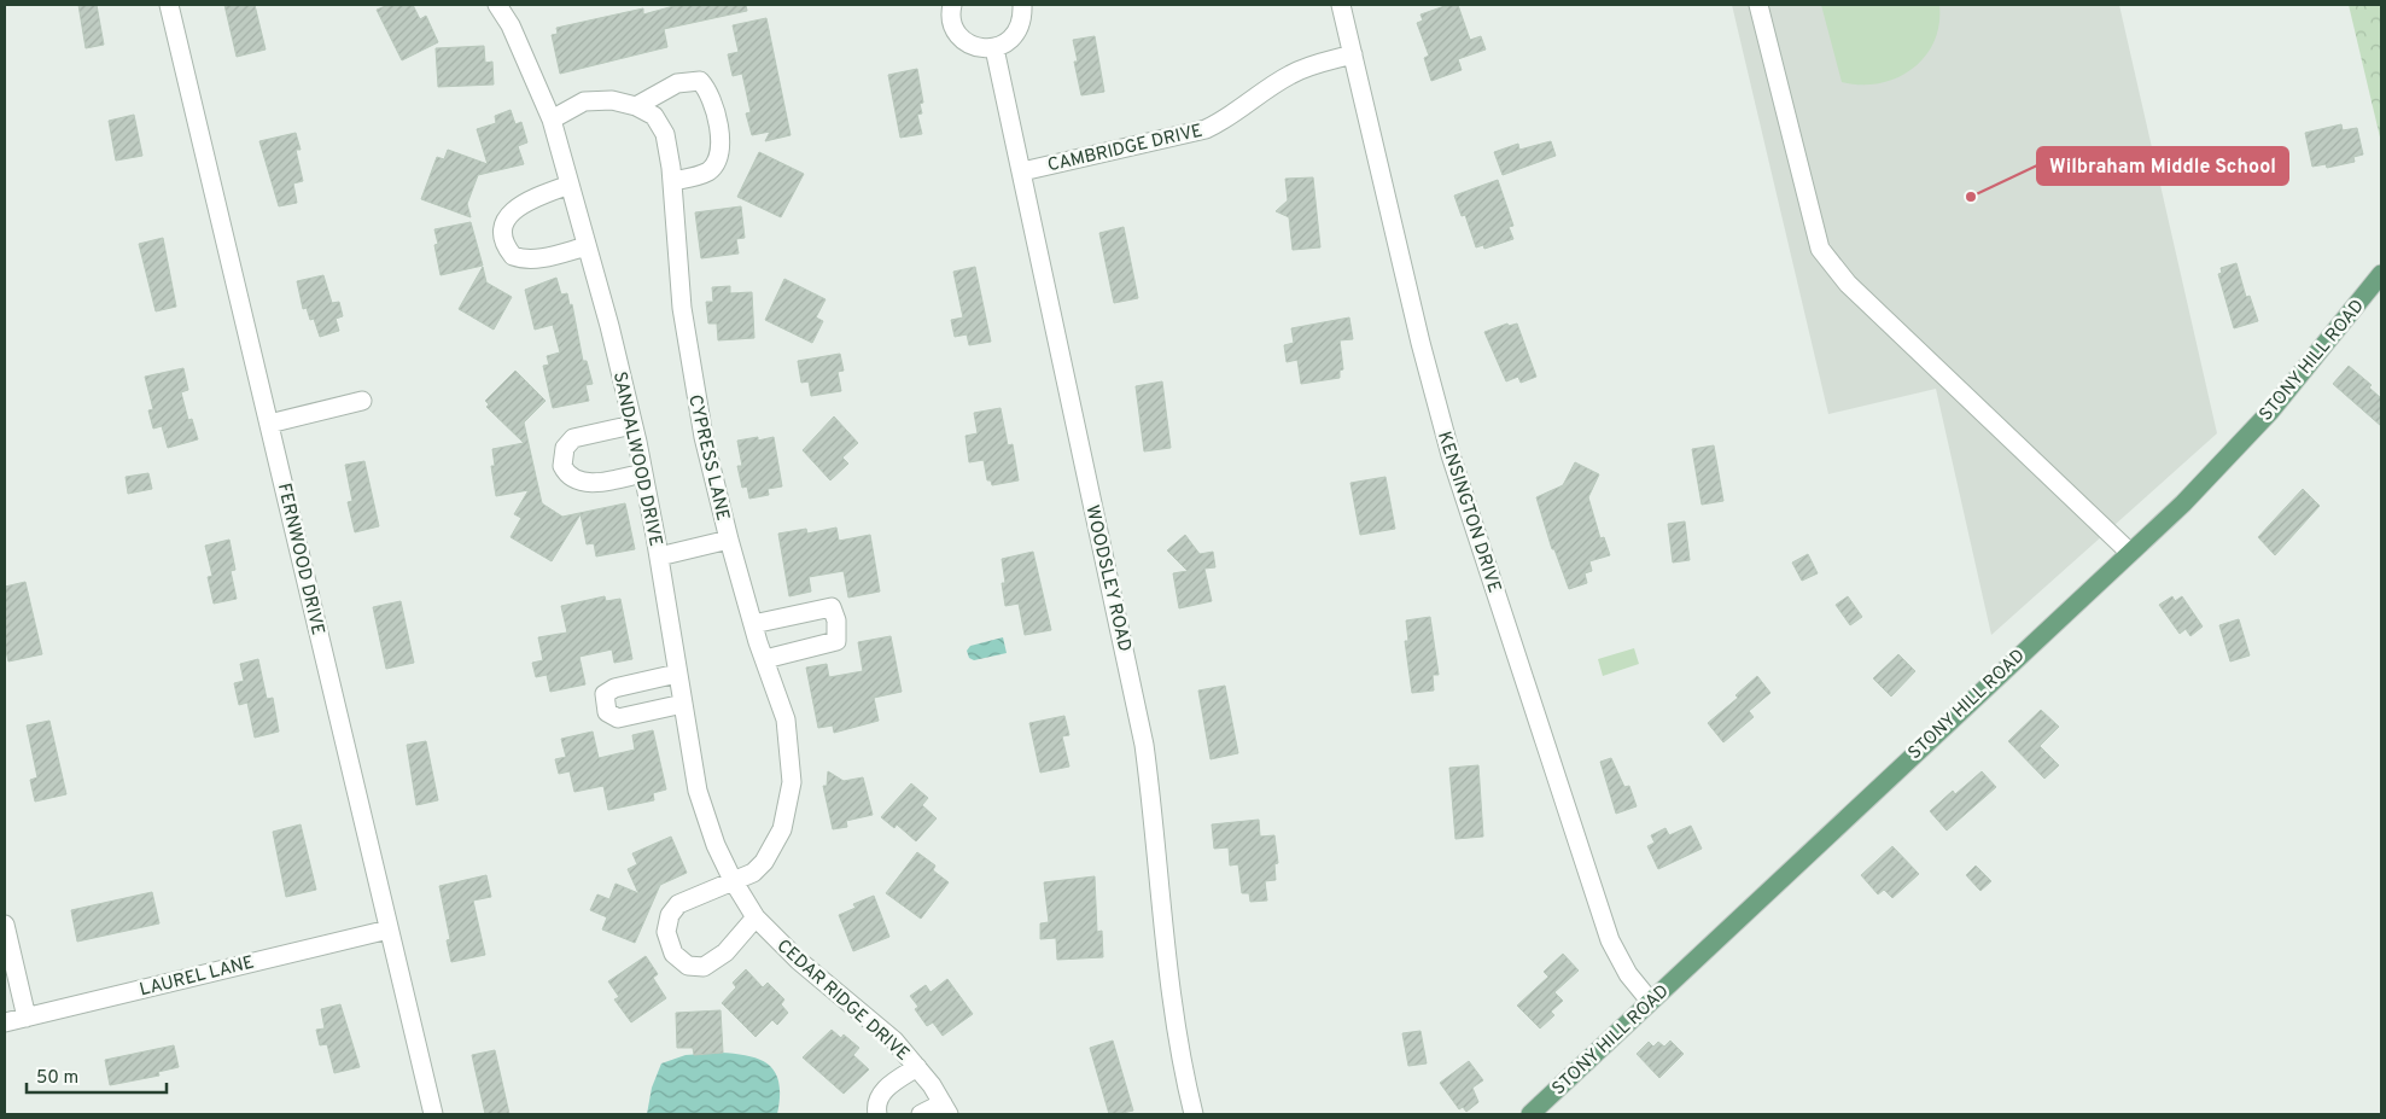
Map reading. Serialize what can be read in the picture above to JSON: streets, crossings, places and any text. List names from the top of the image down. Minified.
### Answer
{"streets":{"main road":["STONY HILL ROAD"],"street":["CAMBRIDGE DRIVE","CYPRESS LANE","SANDALWOOD DRIVE","KENSINGTON DRIVE","FERNWOOD DRIVE","WOODSLEY ROAD","LAUREL LANE","CEDAR RIDGE DRIVE"]},"crossings":[["CAMBRIDGE DRIVE","KENSINGTON DRIVE"],["CAMBRIDGE DRIVE","WOODSLEY ROAD"],["STONY HILL ROAD","KENSINGTON DRIVE"],["CYPRESS LANE","SANDALWOOD DRIVE"],["CYPRESS LANE","CEDAR RIDGE DRIVE"],["SANDALWOOD DRIVE","CEDAR RIDGE DRIVE"],["FERNWOOD DRIVE","LAUREL LANE"]],"places":["Wilbraham Middle School"],"scale_bar":"50 m"}
